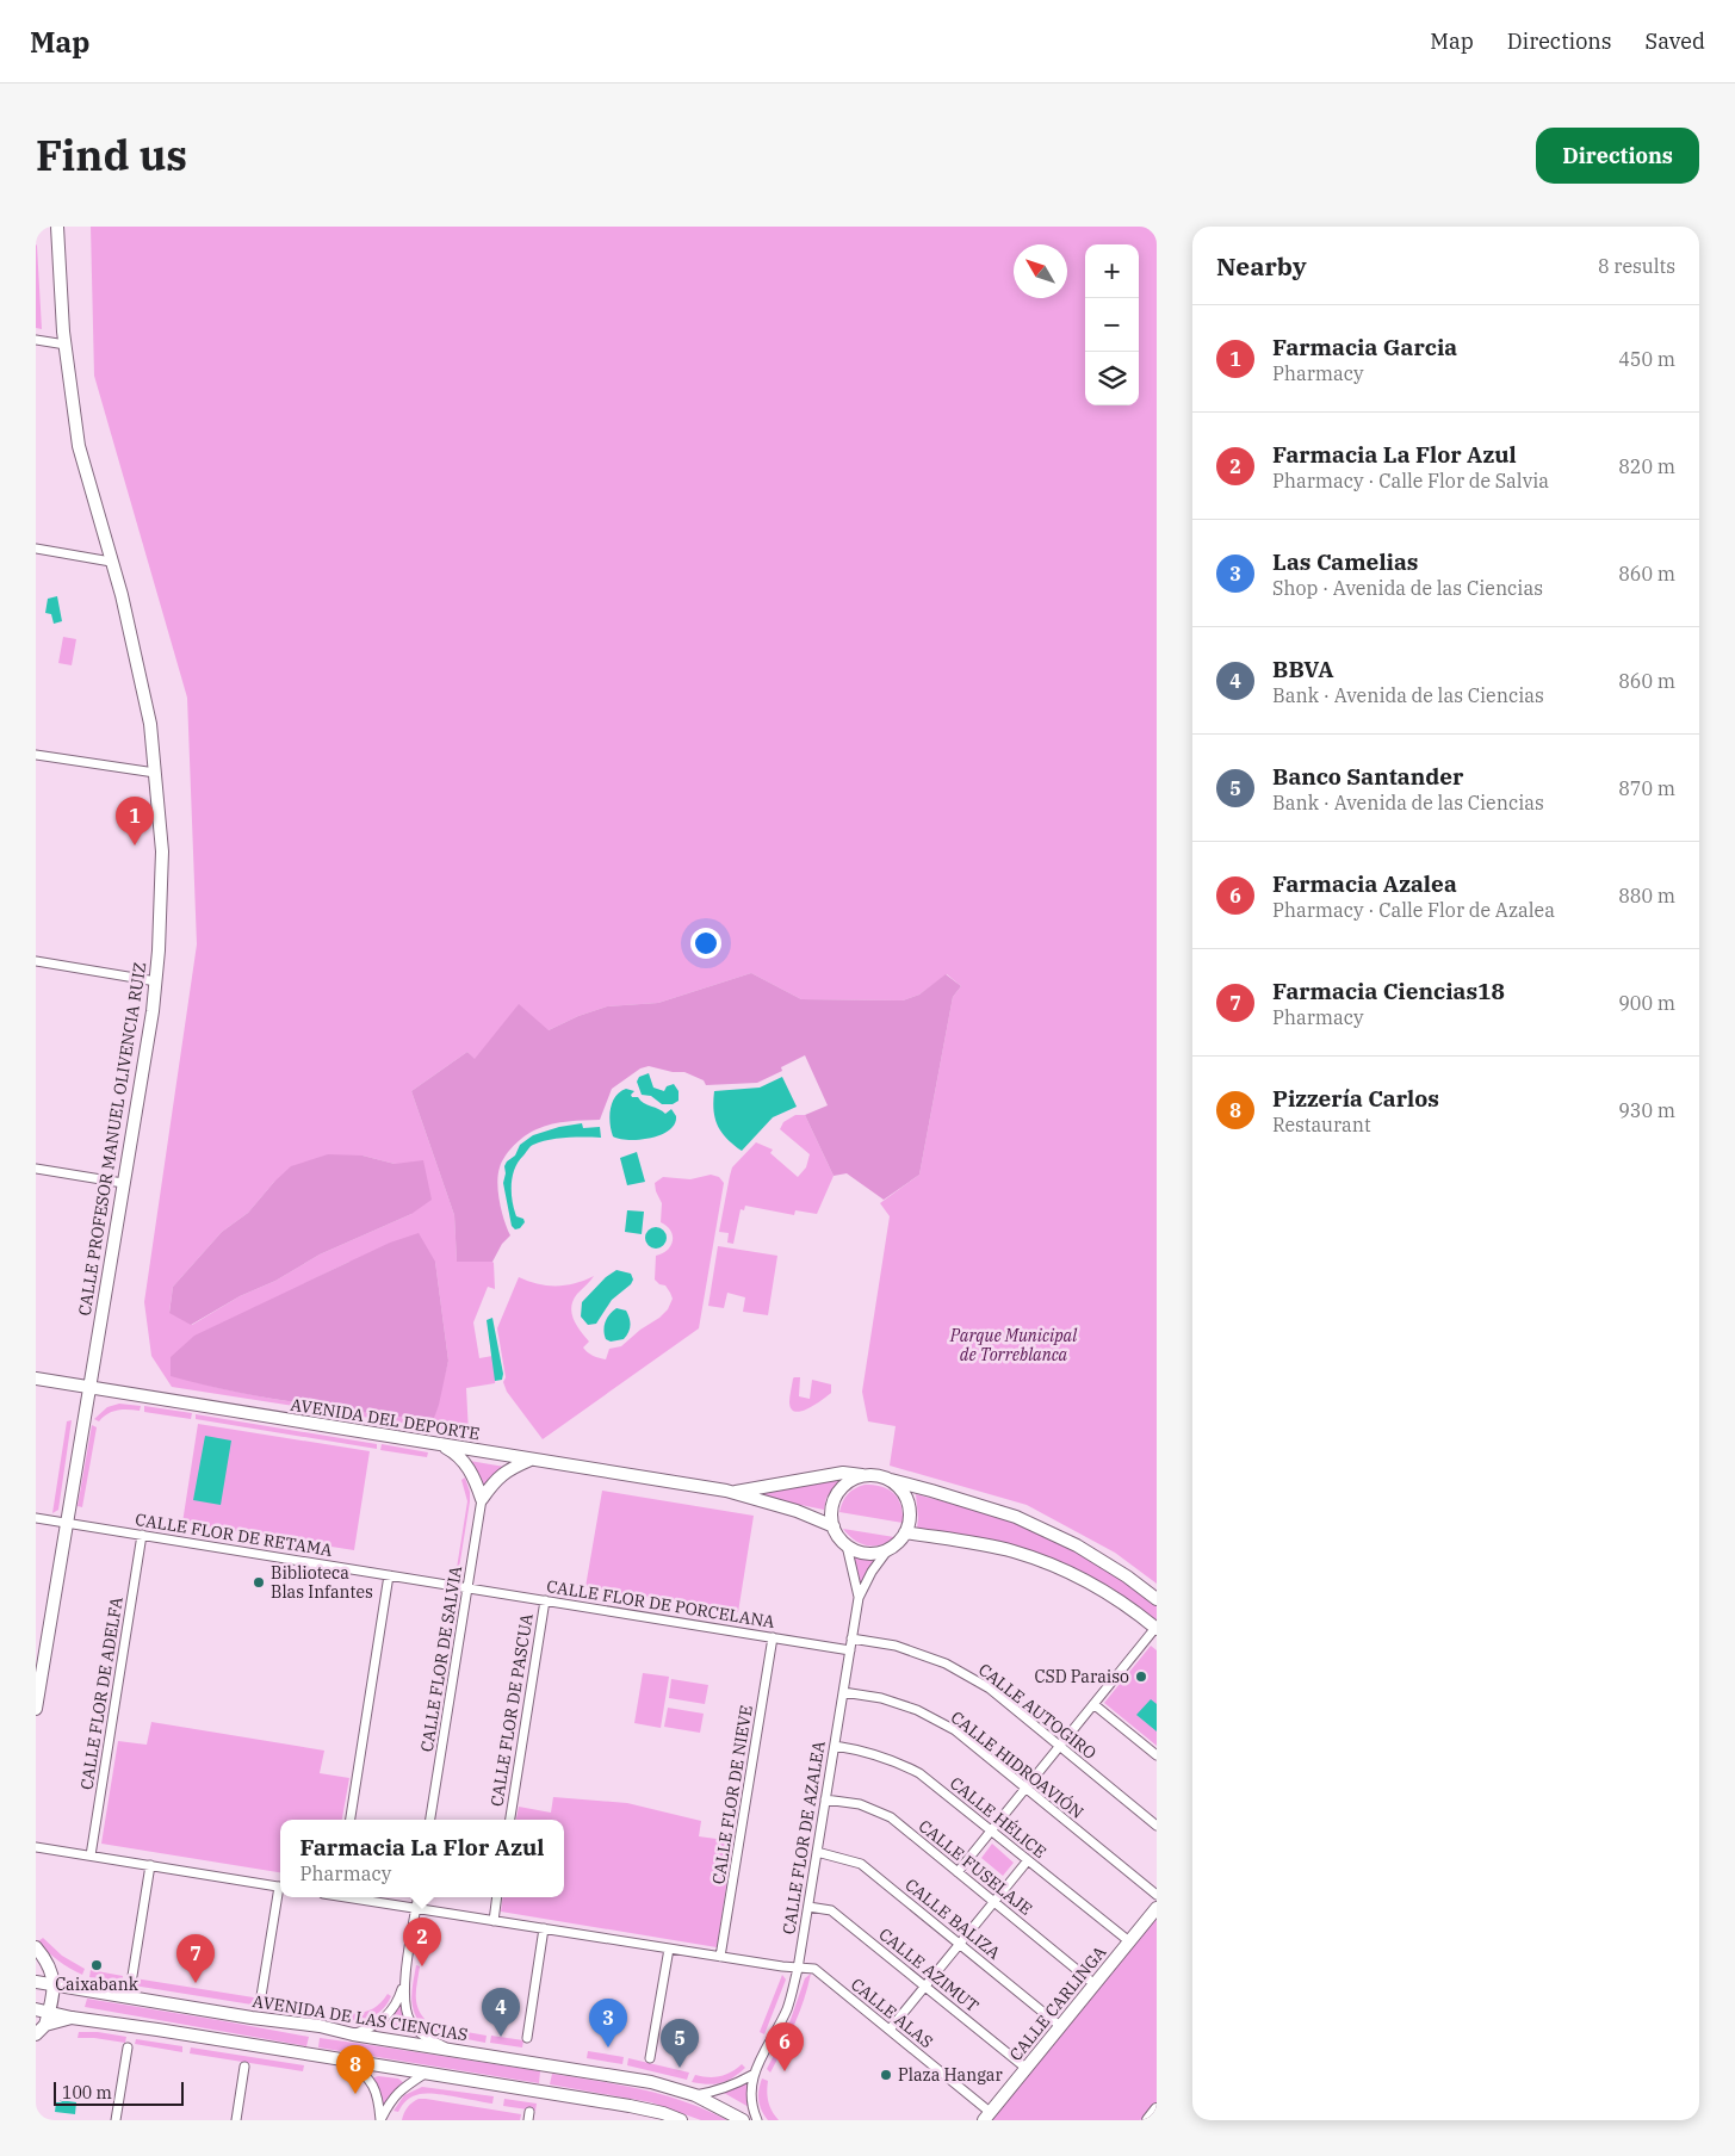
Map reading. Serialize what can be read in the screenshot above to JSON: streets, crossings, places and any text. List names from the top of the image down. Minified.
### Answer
{"streets":{"street":["CALLE PROFESOR MANUEL OLIVENCIA RUIZ","AVENIDA DEL DEPORTE","CALLE FLOR DE RETAMA","CALLE FLOR DE PORCELANA","CALLE FLOR DE SALVIA","CALLE FLOR DE ADELFA","CALLE FLOR DE PASCUA","CALLE AUTOGIRO","CALLE HIDROAVIÓN","CALLE FLOR DE NIEVE","CALLE HÉLICE","CALLE FLOR DE AZALEA","CALLE FUSELAJE","CALLE BALIZA","CALLE AZIMUT","CALLE CARLINGA","CALLE ALAS","AVENIDA DE LAS CIENCIAS"]},"crossings":[["CALLE PROFESOR MANUEL OLIVENCIA RUIZ","AVENIDA DEL DEPORTE"],["CALLE PROFESOR MANUEL OLIVENCIA RUIZ","CALLE FLOR DE RETAMA"],["CALLE FLOR DE RETAMA","CALLE FLOR DE PORCELANA"],["CALLE FLOR DE RETAMA","CALLE FLOR DE SALVIA"],["CALLE FLOR DE RETAMA","CALLE FLOR DE ADELFA"],["CALLE FLOR DE PORCELANA","CALLE FLOR DE SALVIA"],["CALLE FLOR DE PORCELANA","CALLE FLOR DE PASCUA"],["CALLE FLOR DE PORCELANA","CALLE FLOR DE NIEVE"],["CALLE FLOR DE PORCELANA","CALLE FLOR DE AZALEA"],["CALLE AUTOGIRO","CALLE FLOR DE AZALEA"],["CALLE HIDROAVIÓN","CALLE FLOR DE AZALEA"],["CALLE FLOR DE NIEVE","CALLE ALAS"],["CALLE HÉLICE","CALLE FLOR DE AZALEA"],["CALLE HÉLICE","CALLE CARLINGA"],["CALLE FLOR DE AZALEA","CALLE FUSELAJE"],["CALLE FLOR DE AZALEA","CALLE BALIZA"],["CALLE FLOR DE AZALEA","CALLE AZIMUT"],["CALLE FLOR DE AZALEA","CALLE ALAS"],["CALLE FUSELAJE","CALLE CARLINGA"],["CALLE BALIZA","CALLE CARLINGA"],["CALLE AZIMUT","CALLE CARLINGA"],["CALLE CARLINGA","CALLE ALAS"]],"parks":["Parque Municipal de Torreblanca"],"places":["Biblioteca Blas Infantes","CSD Paraiso","Caixabank","Plaza Hangar"],"scale_bar":"100 m","north":"top left","page":{"header":"Map","nav":["Map","Directions","Saved"],"title":"Find us","buttons":"Directions","heading":["Nearby","8 results"],"map_buttons":["+","−"],"list":[{"mark":"1","name":"Farmacia Garcia","note":"Pharmacy","value":"450 m"},{"mark":"2","name":"Farmacia La Flor Azul","note":"Pharmacy · Calle Flor de Salvia","value":"820 m"},{"mark":"3","name":"Las Camelias","note":"Shop · Avenida de las Ciencias","value":"860 m"},{"mark":"4","name":"BBVA","note":"Bank · Avenida de las Ciencias","value":"860 m"},{"mark":"5","name":"Banco Santander","note":"Bank · Avenida de las Ciencias","value":"870 m"},{"mark":"6","name":"Farmacia Azalea","note":"Pharmacy · Calle Flor de Azalea","value":"880 m"},{"mark":"7","name":"Farmacia Ciencias18","note":"Pharmacy","value":"900 m"},{"mark":"8","name":"Pizzería Carlos","note":"Restaurant","value":"930 m"}],"pins":["1","2","7","4","3","5","6","8"],"popup":["Farmacia La Flor Azul","Pharmacy"],"scale":"100 m"}}
